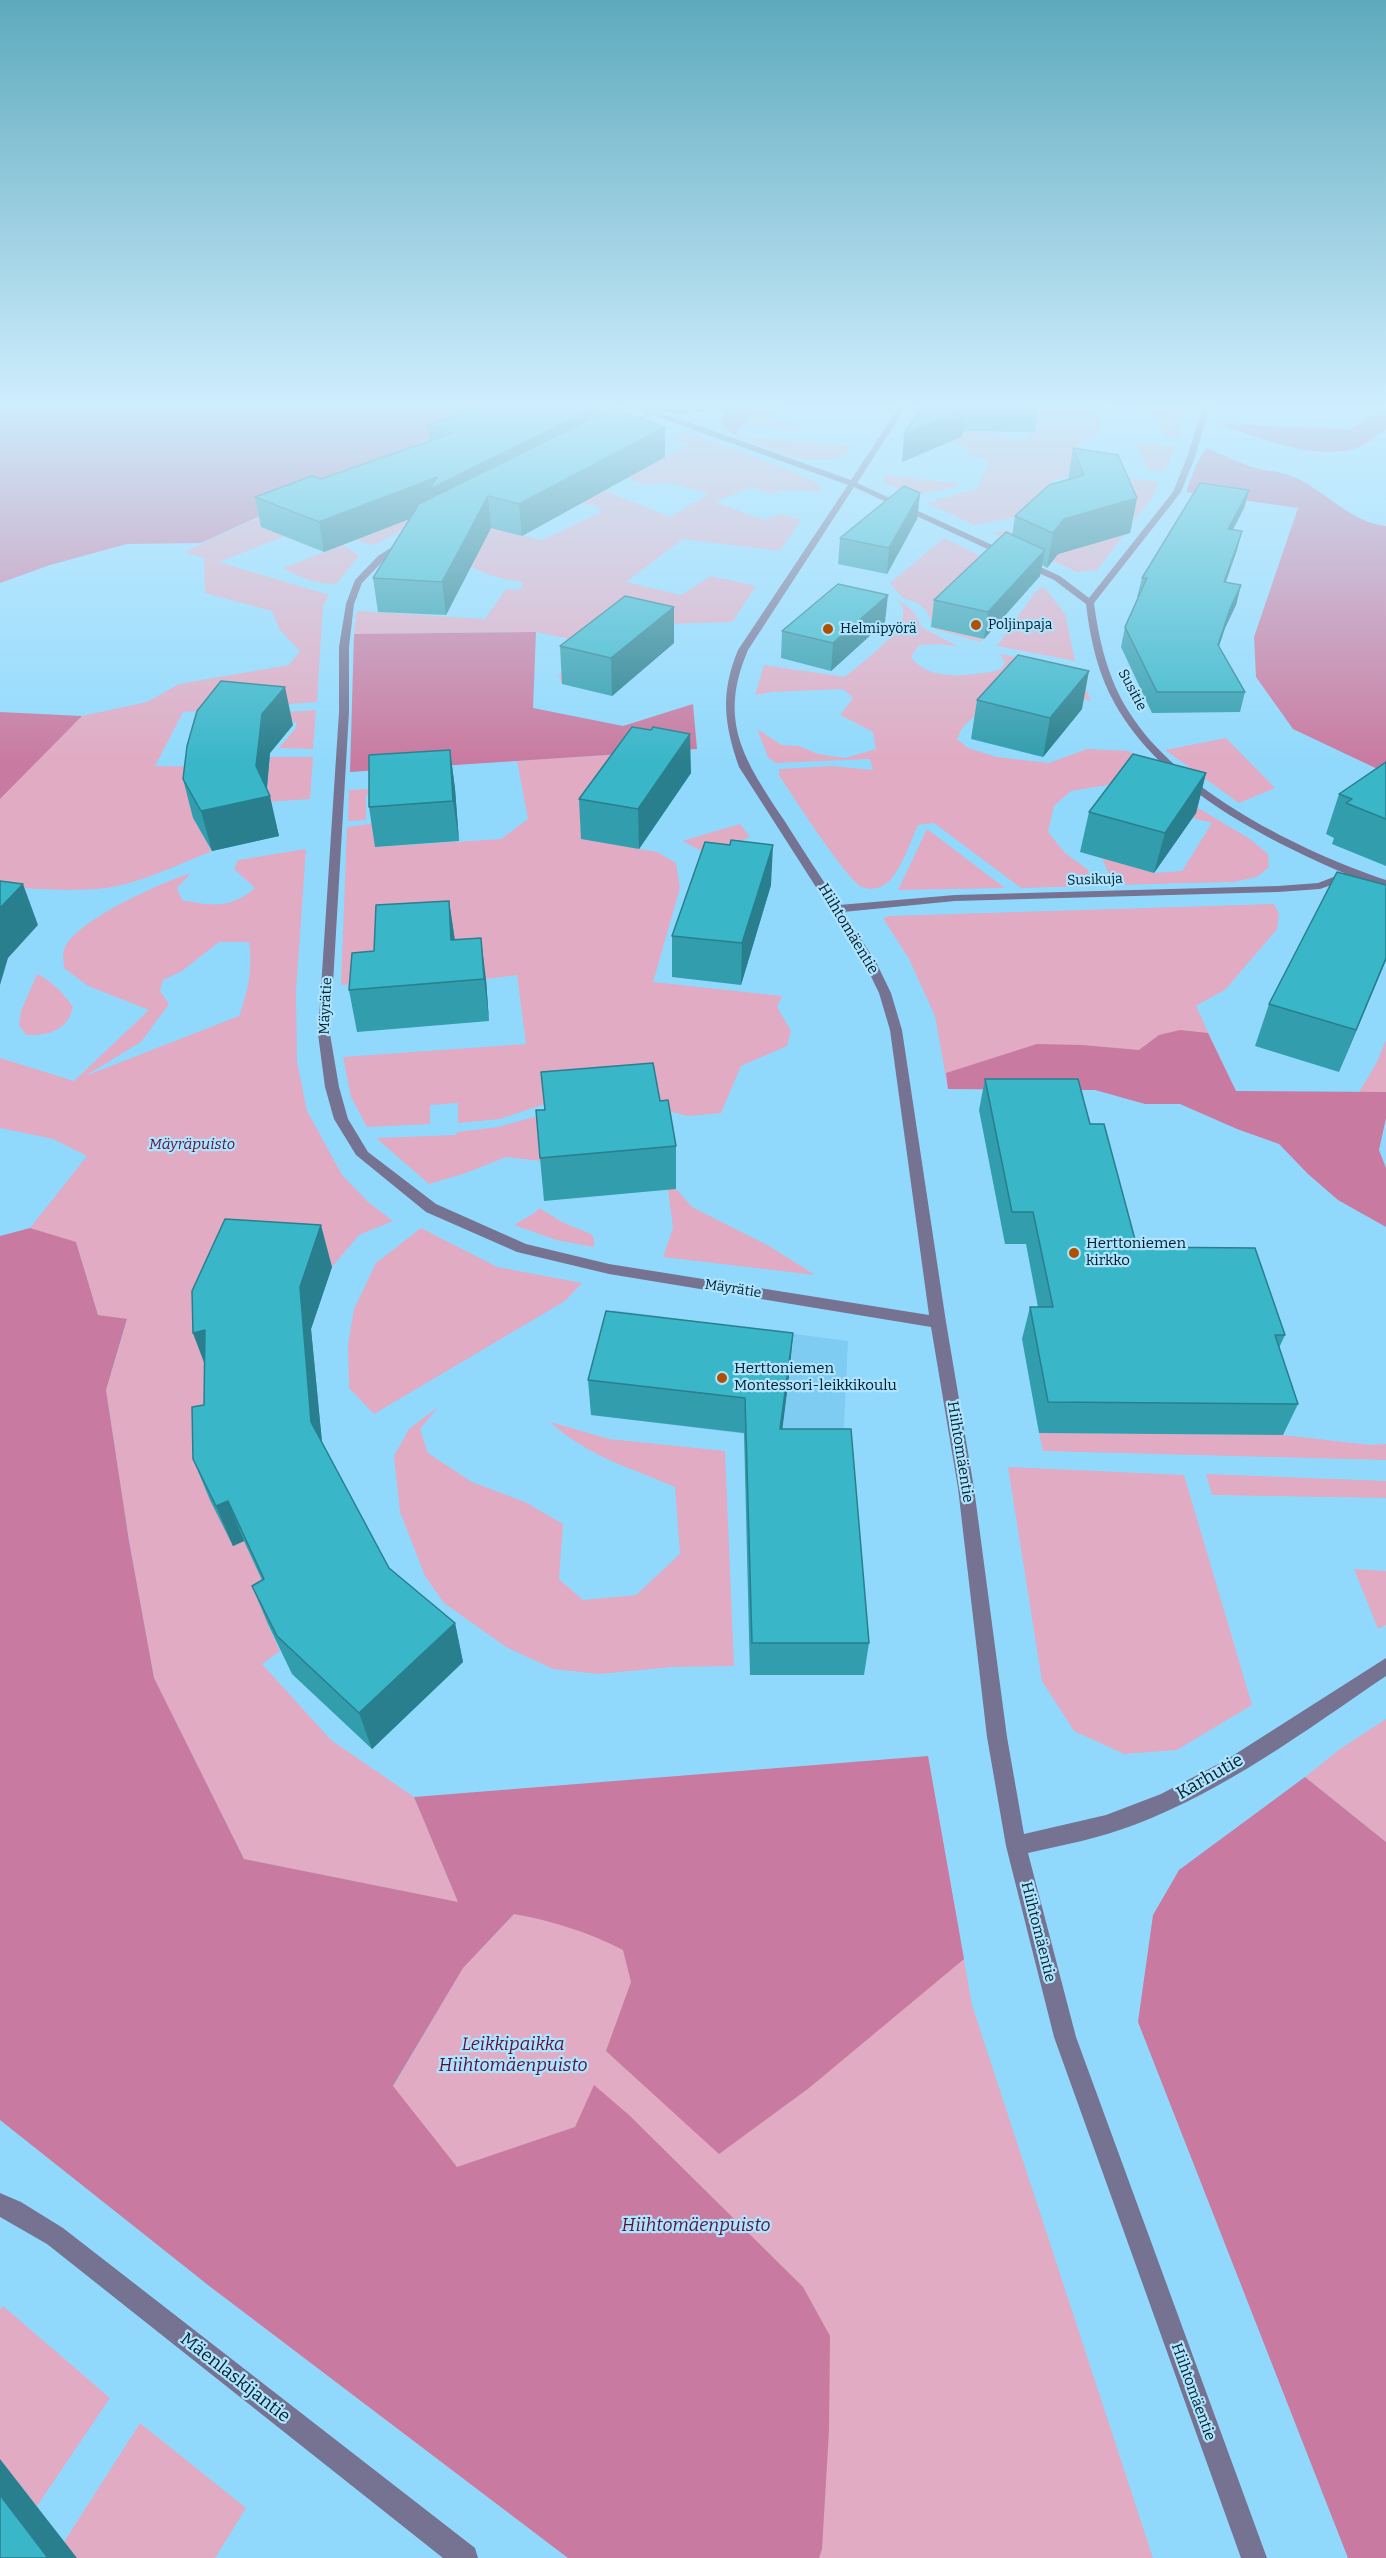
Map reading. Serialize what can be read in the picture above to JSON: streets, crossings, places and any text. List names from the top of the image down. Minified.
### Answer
{"streets":{"street":["Susitie","Susikuja","Hiihtomäentie","Mäyrätie","Karhutie","Mäenlaskijantie"]},"crossings":[["Susitie","Susikuja"],["Susikuja","Hiihtomäentie"],["Hiihtomäentie","Mäyrätie"],["Hiihtomäentie","Karhutie"]],"parks":["Mäyräpuisto","Leikkipaikka Hiihtomäenpuisto","Hiihtomäenpuisto"],"places":["Poljinpaja","Helmipyörä","Herttoniemen kirkko","Herttoniemen Montessori-leikkikoulu"]}
